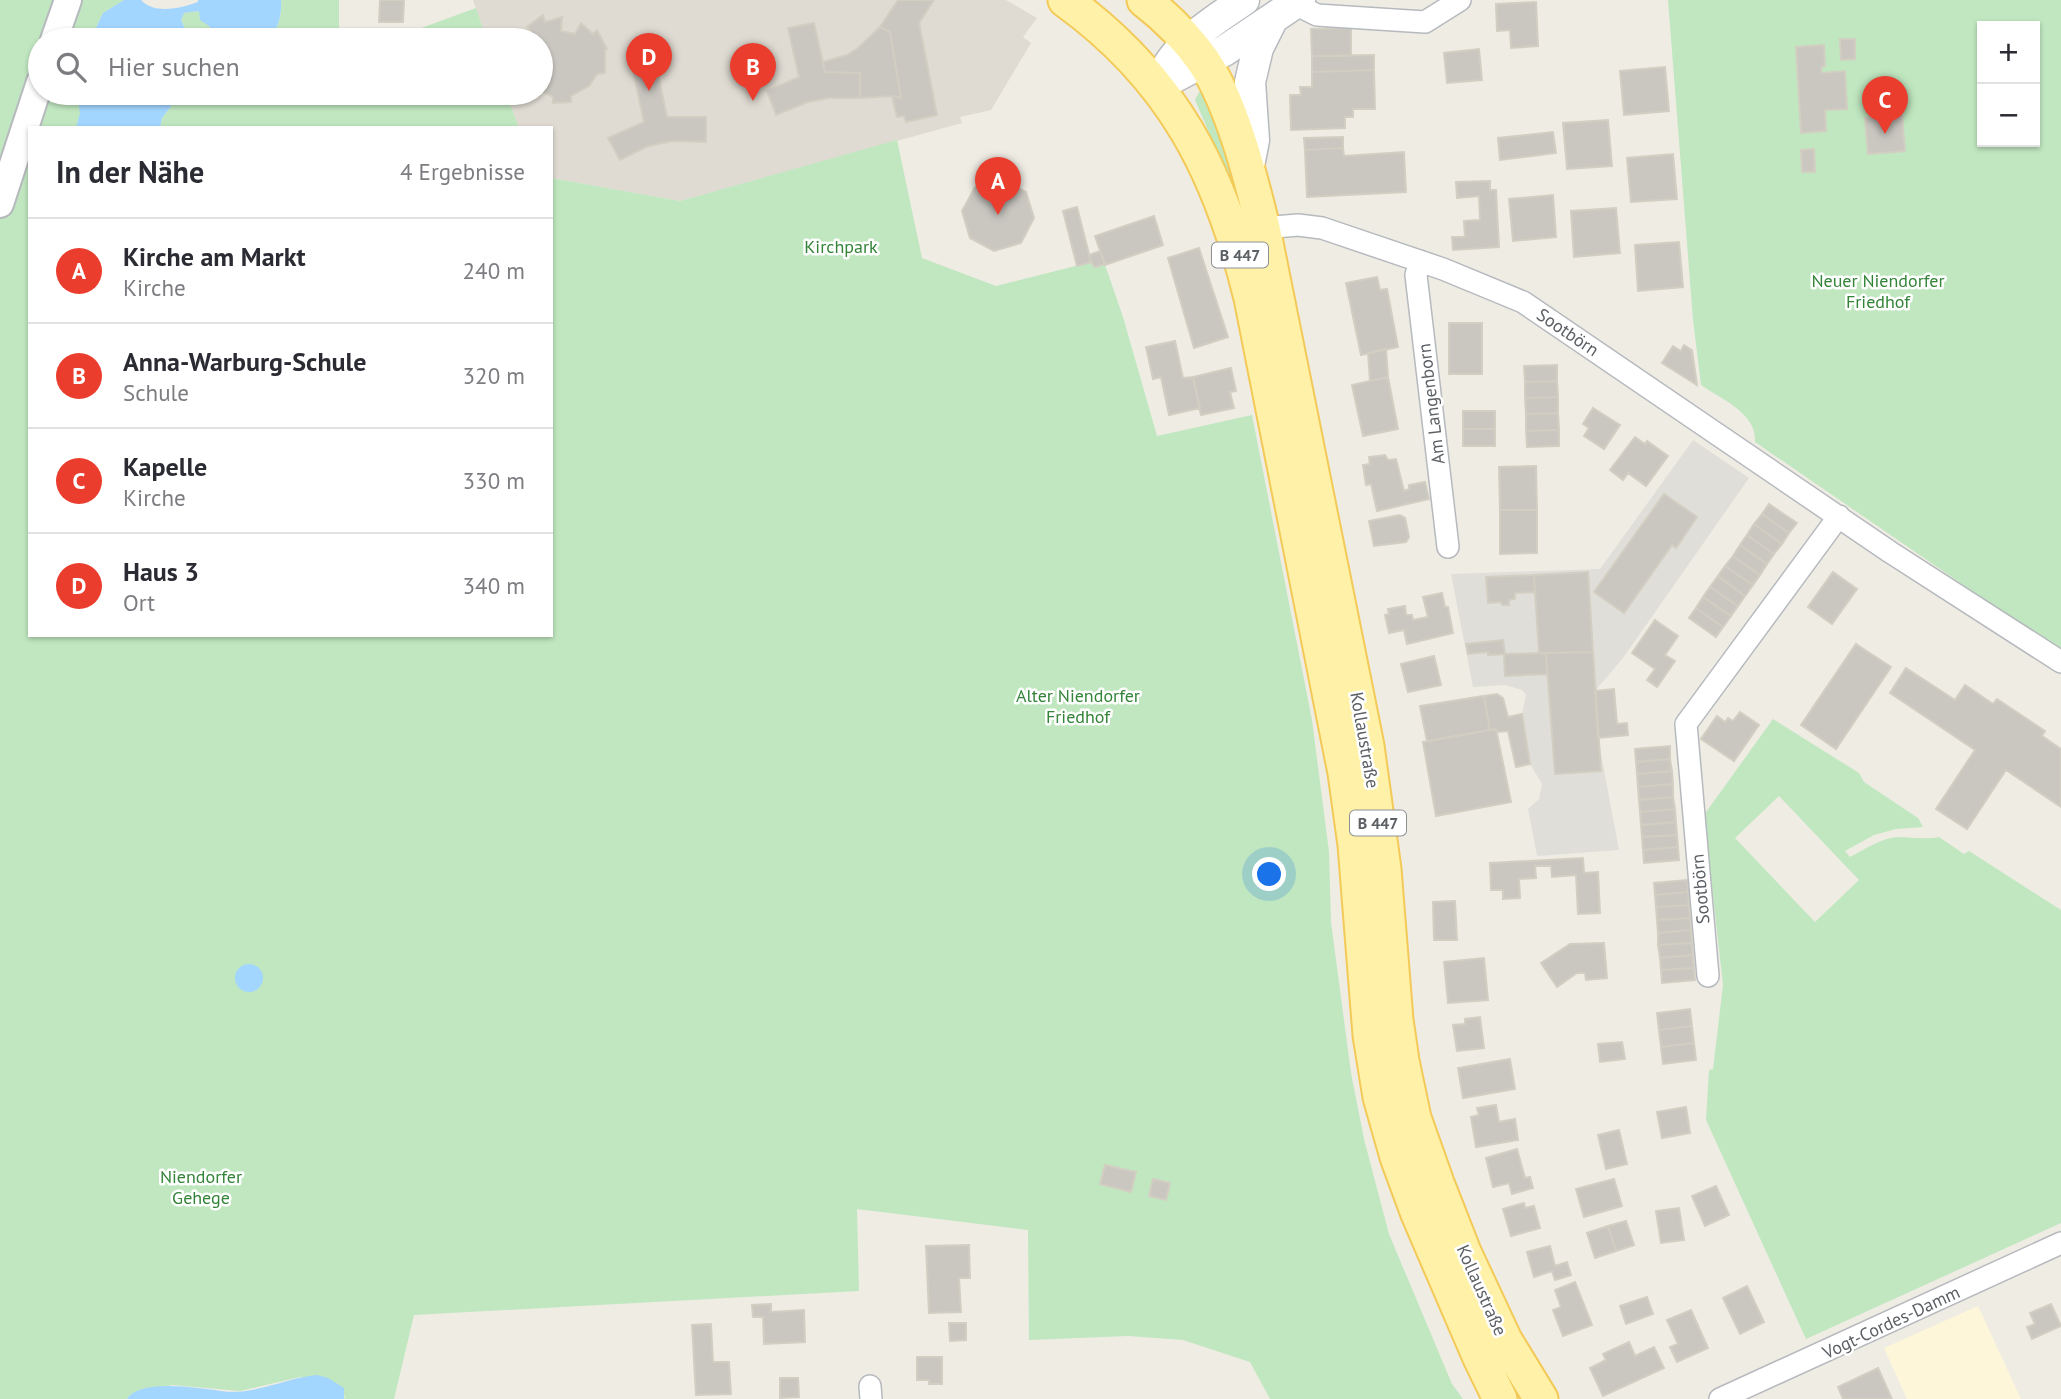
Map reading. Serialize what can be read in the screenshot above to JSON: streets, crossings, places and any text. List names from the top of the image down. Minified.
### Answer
{"streets":{"main road":["B 447","Kollaustraße"],"street":["Sootbörn","Am Langenborn","Vogt-Cordes-Damm"]},"crossings":[["B 447","Sootbörn"],["B 447","Kollaustraße"],["Sootbörn","Am Langenborn"],["Sootbörn","Kollaustraße"]],"parks":["Kirchpark","Neuer Niendorfer Friedhof","Alter Niendorfer Friedhof","Niendorfer Gehege"],"page":{"map_buttons":["+","−"],"search":"Hier suchen","pins":["D","B","C","A"],"heading":["In der Nähe","4 Ergebnisse"],"list":[{"mark":"A","name":"Kirche am Markt","note":"Kirche","value":"240 m"},{"mark":"B","name":"Anna-Warburg-Schule","note":"Schule","value":"320 m"},{"mark":"C","name":"Kapelle","note":"Kirche","value":"330 m"},{"mark":"D","name":"Haus 3","note":"Ort","value":"340 m"}]}}
